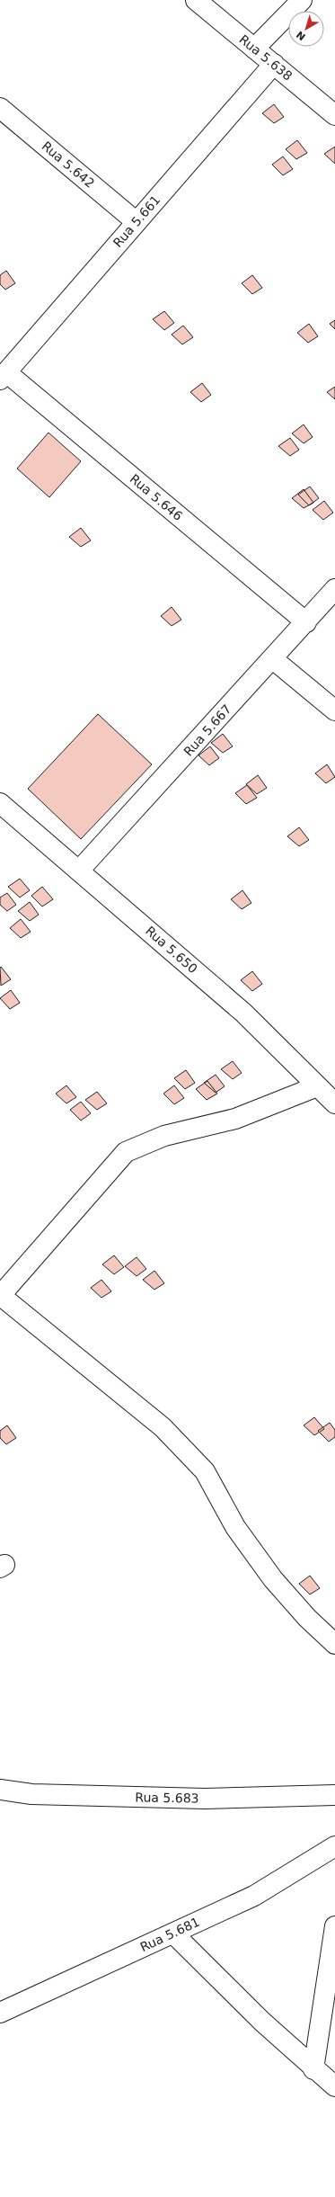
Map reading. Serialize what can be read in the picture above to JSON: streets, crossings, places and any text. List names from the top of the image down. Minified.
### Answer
{"streets":{"street":["Rua 5.638","Rua 5.642","Rua 5.661","Rua 5.646","Rua 5.667","Rua 5.650","Rua 5.683","Rua 5.681"]},"crossings":[["Rua 5.638","Rua 5.661"],["Rua 5.642","Rua 5.661"],["Rua 5.661","Rua 5.646"],["Rua 5.646","Rua 5.667"],["Rua 5.667","Rua 5.650"]],"north":"bottom left"}
